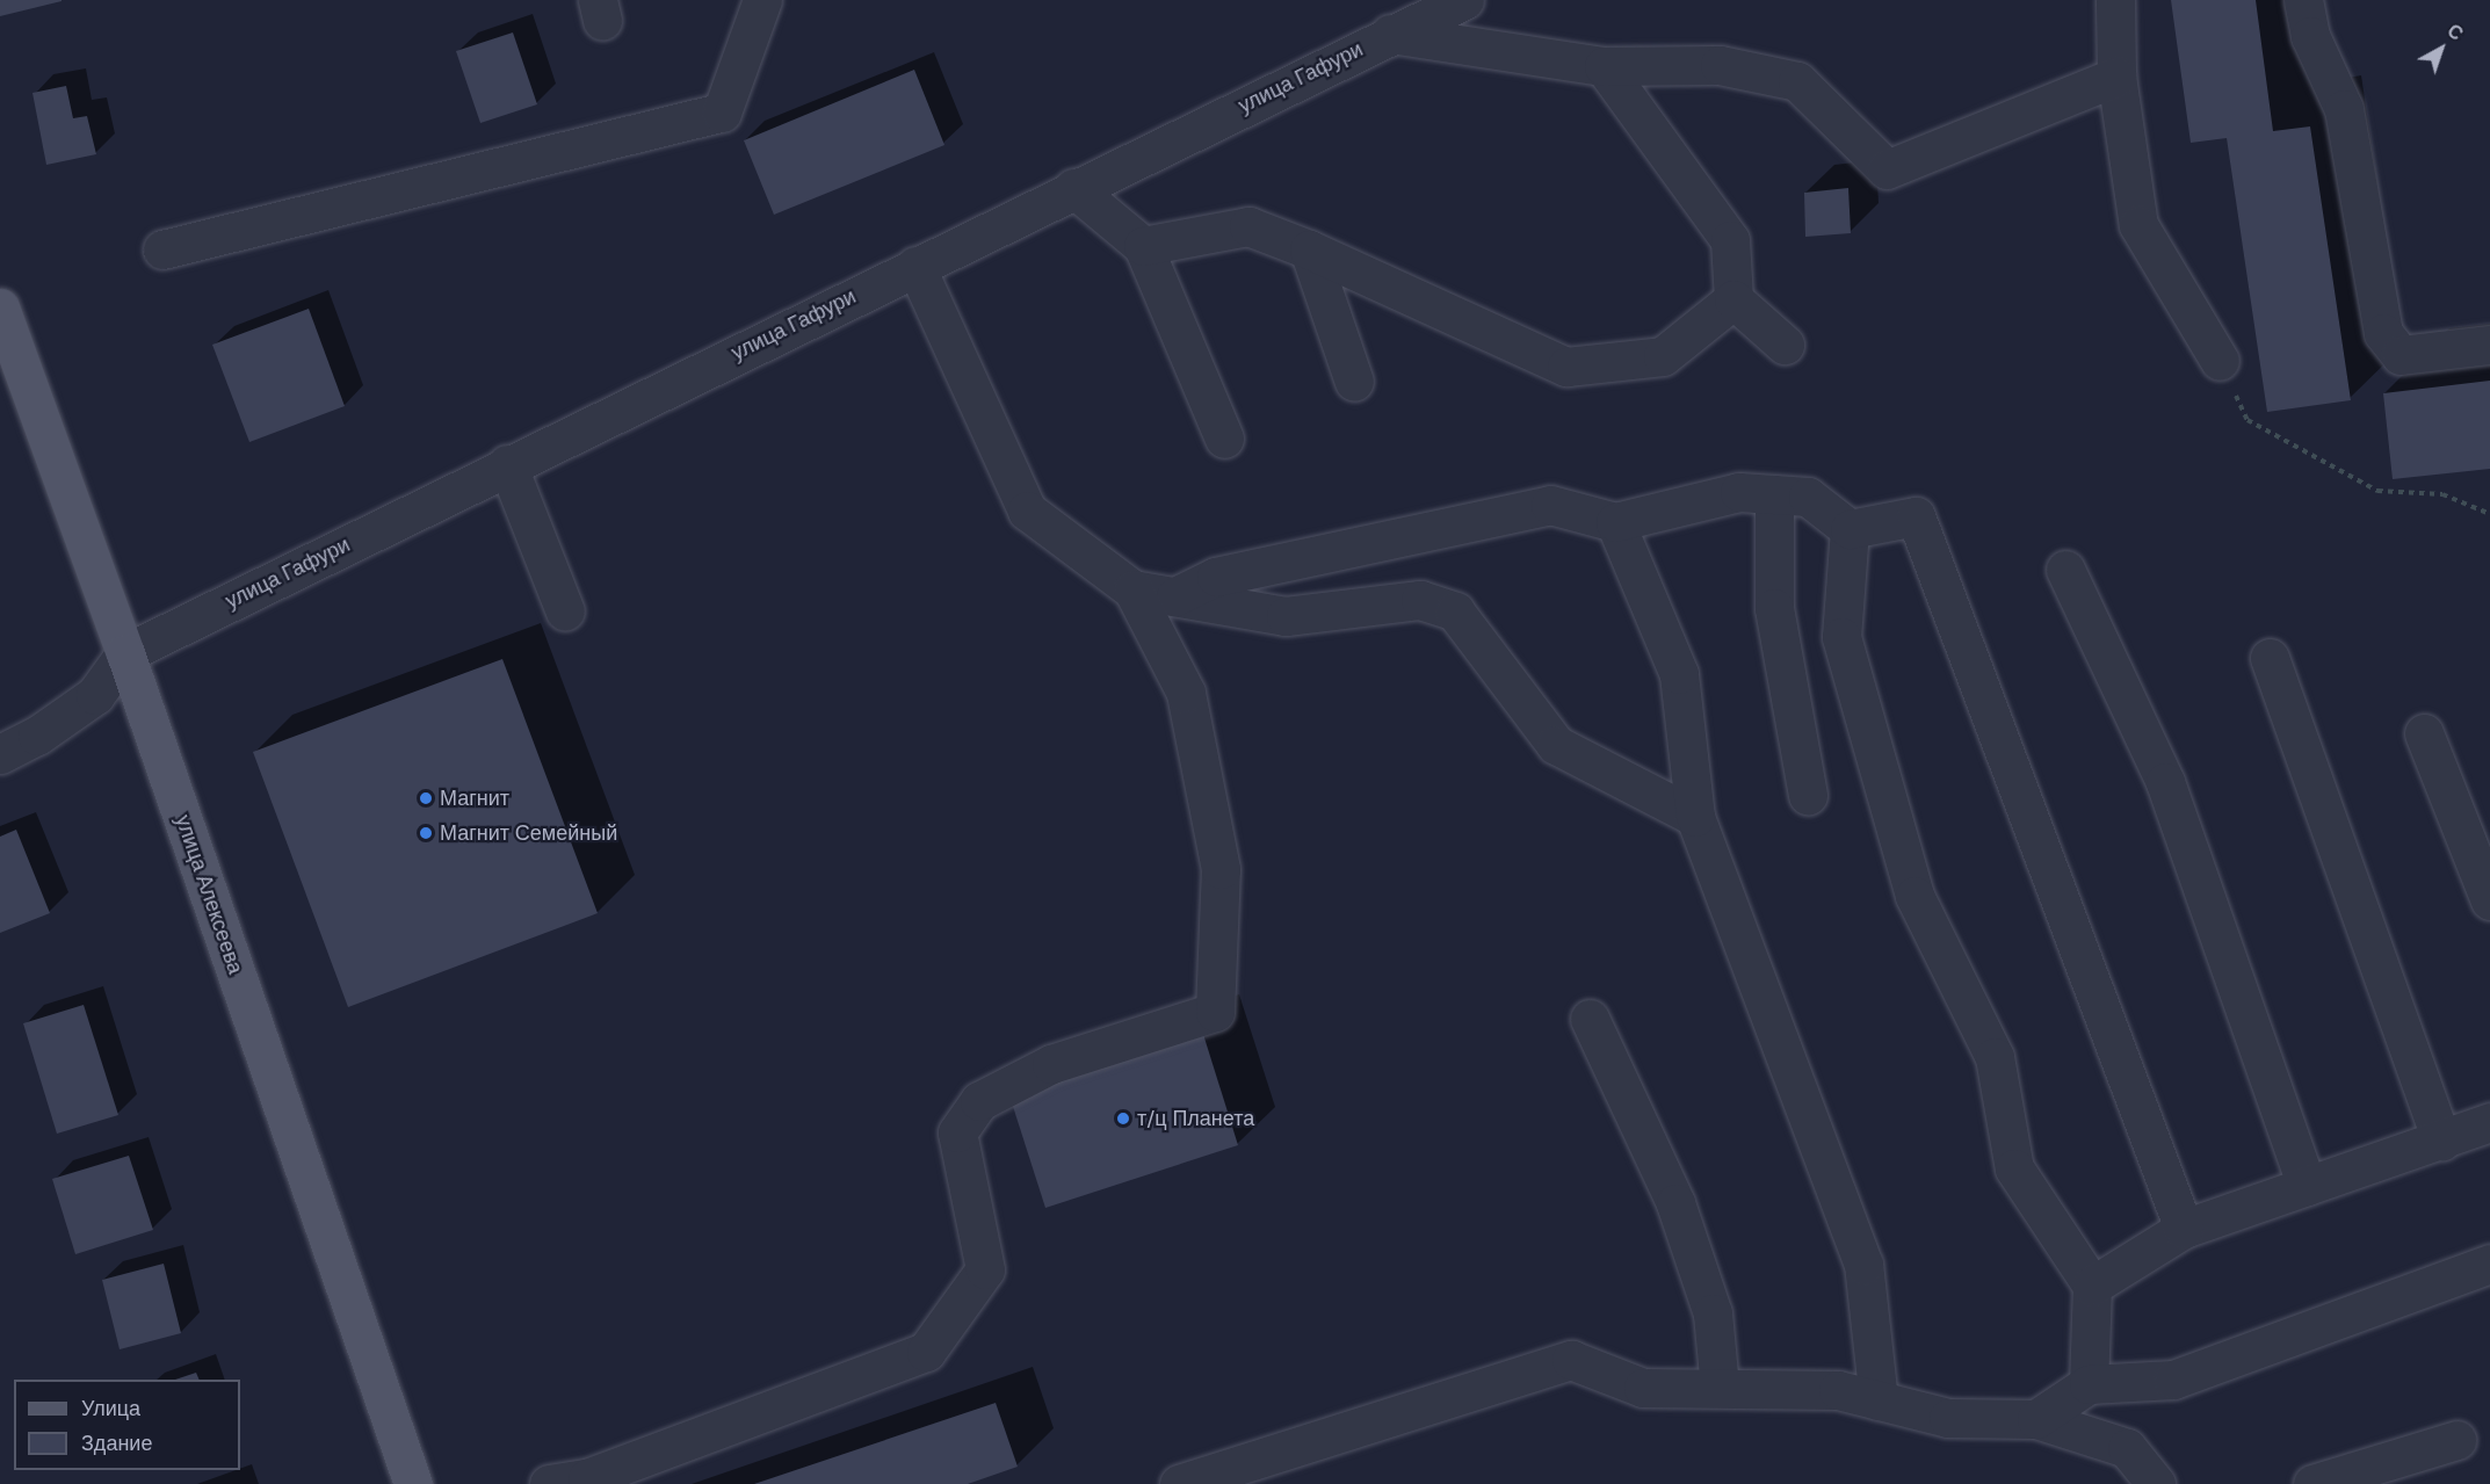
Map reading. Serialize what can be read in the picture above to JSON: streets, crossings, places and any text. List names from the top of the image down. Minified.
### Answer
{"streets":{"main road":["улица Алексеева"],"street":["улица Гафури"]},"crossings":[["улица Гафури","улица Алексеева"]],"places":["Магнит","Магнит Семейный","т/ц Планета"],"legend":["Улица","Здание"],"north":"top right"}
